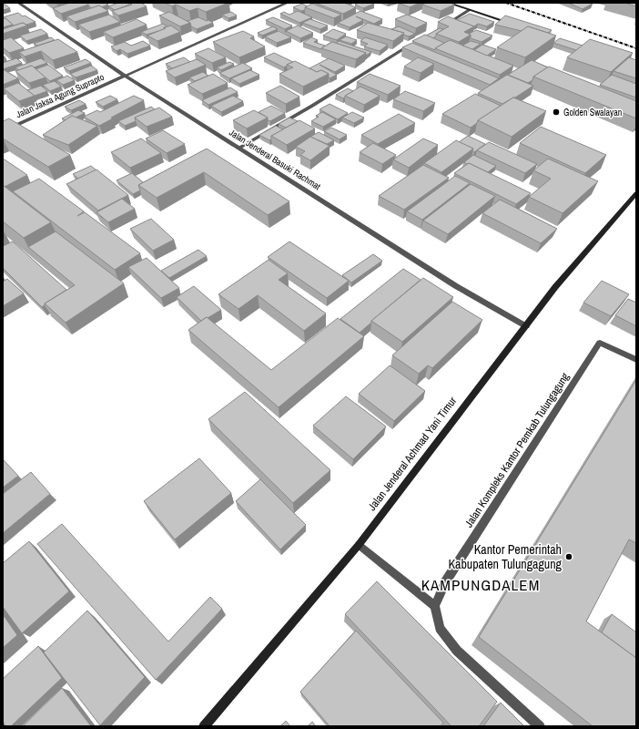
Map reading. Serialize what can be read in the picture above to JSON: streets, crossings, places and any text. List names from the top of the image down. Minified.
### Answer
{"streets":{"main road":["Jalan Jenderal Achmad Yani Timur"],"street":["Jalan Jaksa Agung Suprapto","Jalan Jenderal Basuki Rachmat","Jalan Kompleks Kantor Pemkab Tulungagung"]},"crossings":[["Jalan Jaksa Agung Suprapto","Jalan Jenderal Basuki Rachmat"],["Jalan Jenderal Basuki Rachmat","Jalan Jenderal Achmad Yani Timur"]],"districts":["KAMPUNGDALEM"],"places":["Golden Swalayan","Kantor Pemerintah Kabupaten Tulungagung"]}
